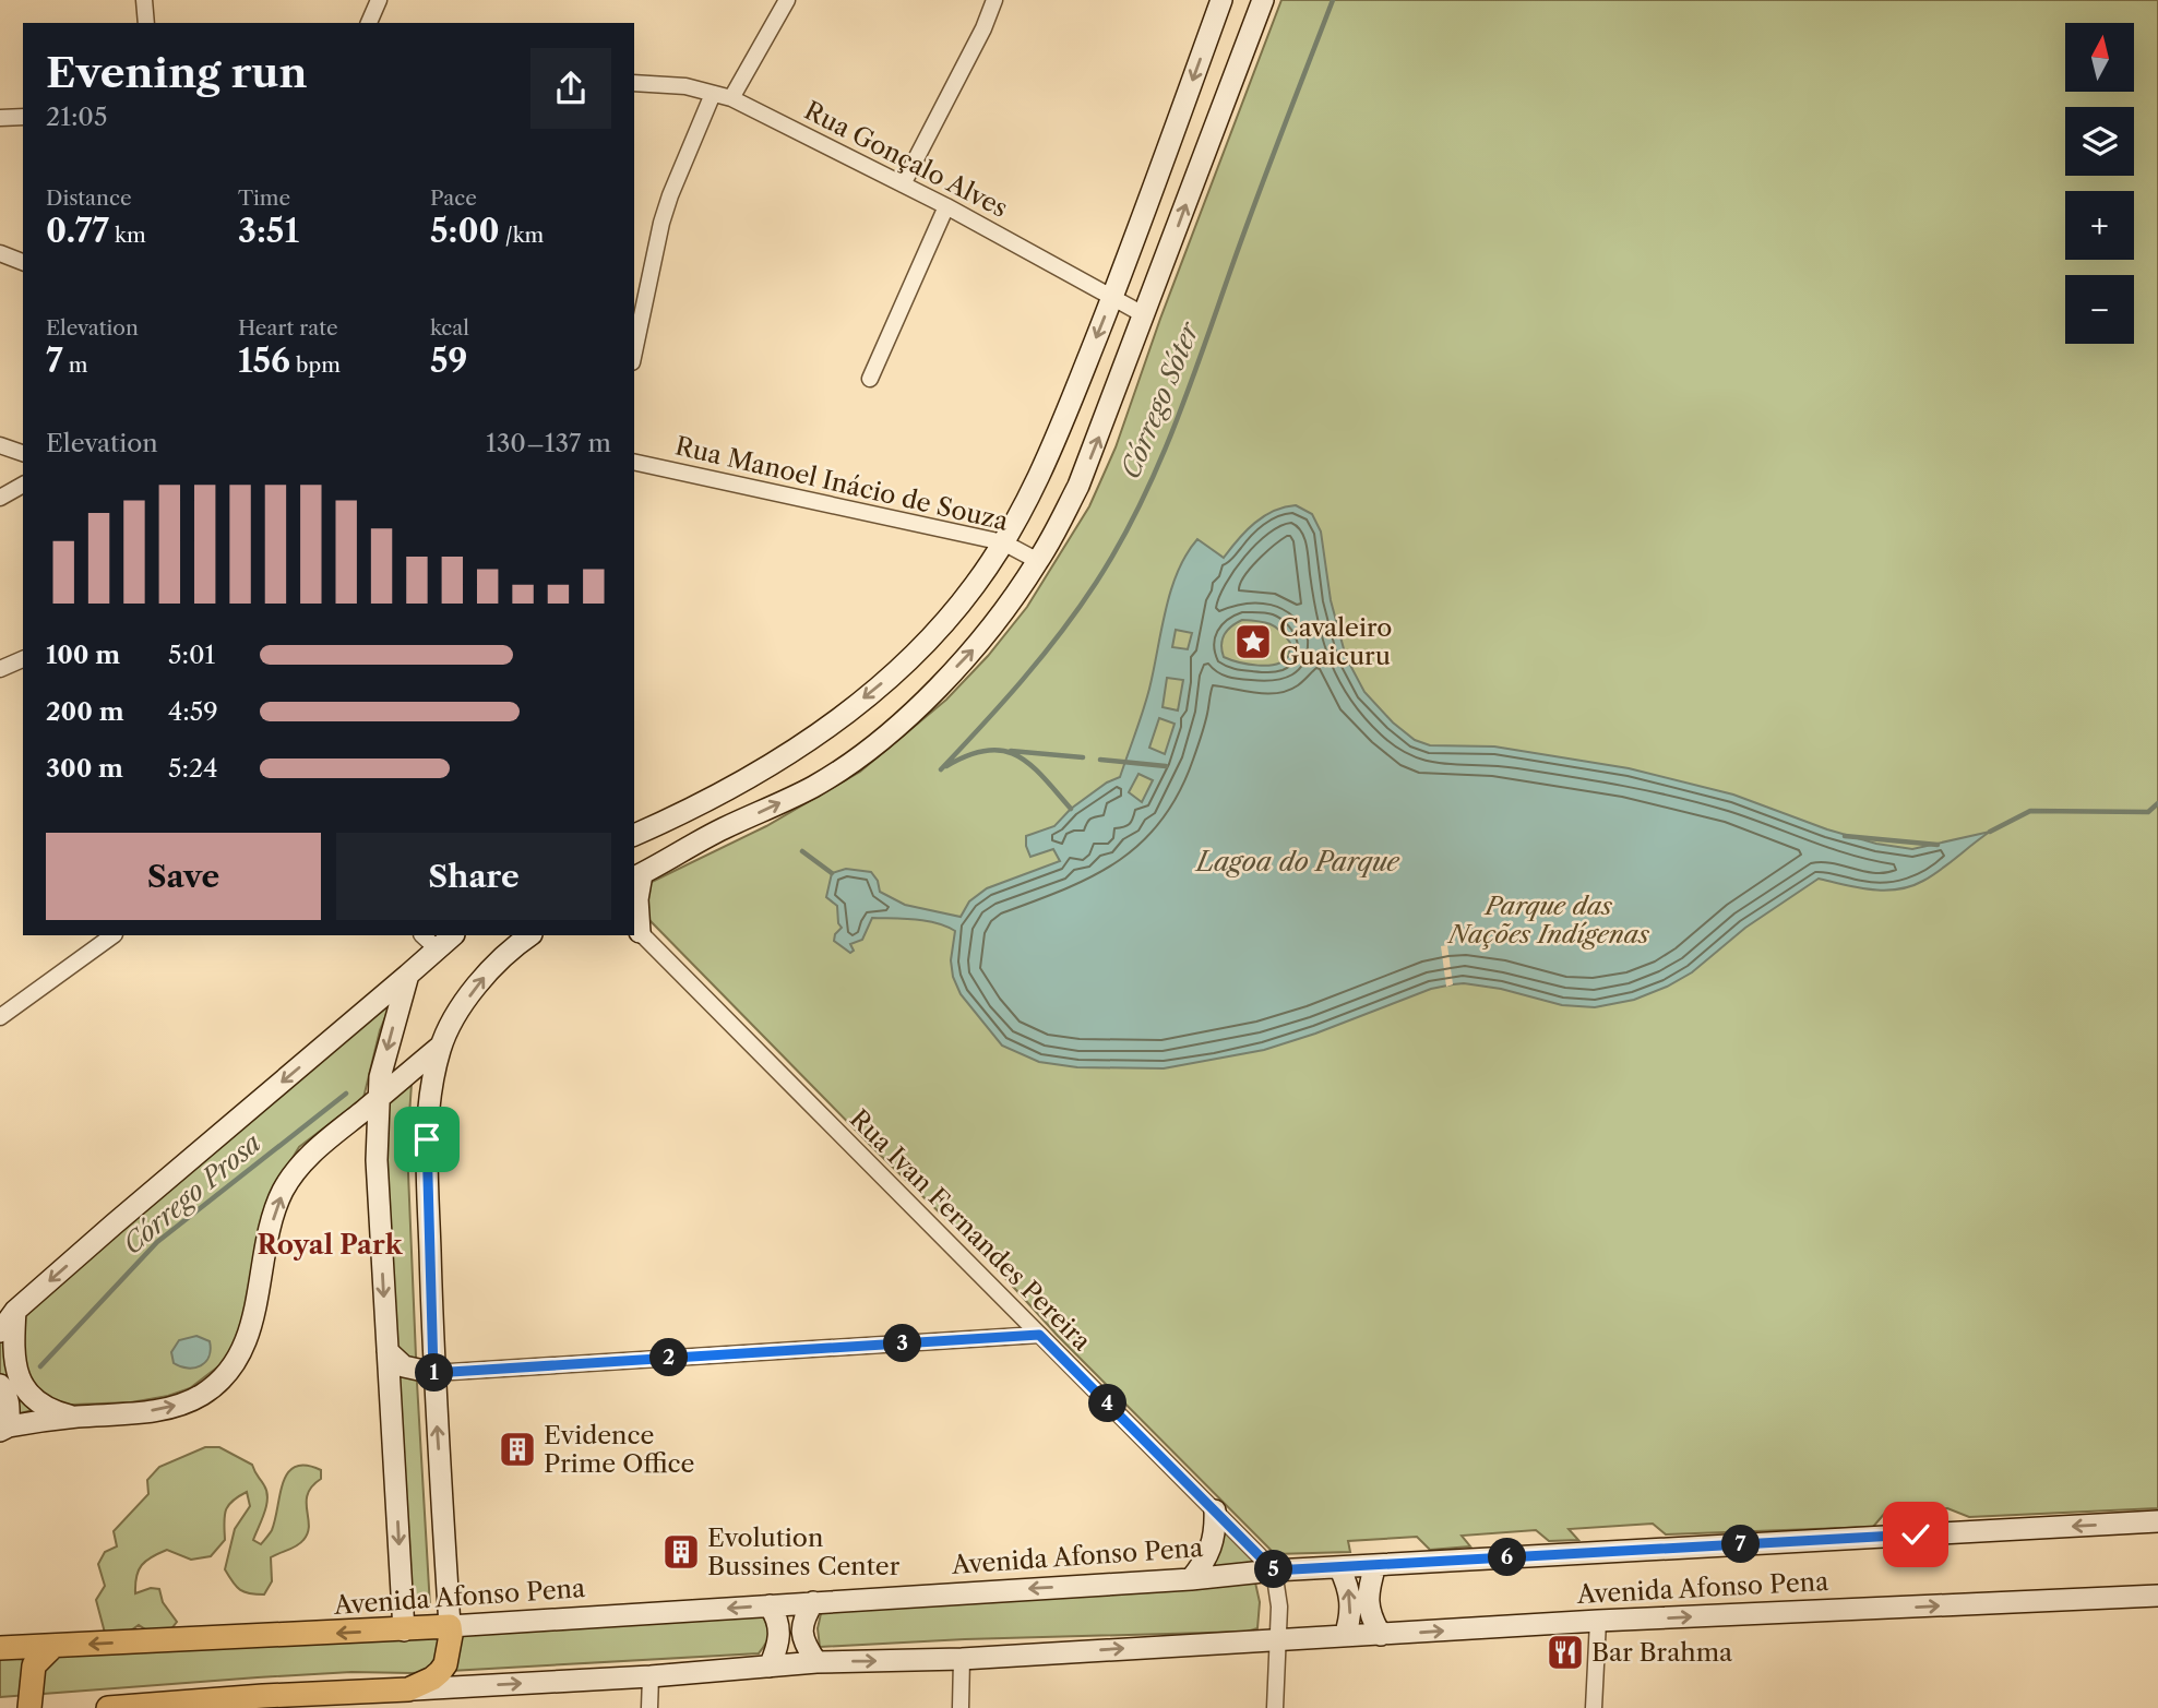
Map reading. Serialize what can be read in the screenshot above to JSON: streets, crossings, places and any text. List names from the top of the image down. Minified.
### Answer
{"streets":{"main road":["Avenida Afonso Pena"],"street":["Rua Gonçalo Alves","Rua Manoel Inácio de Souza","Rua Ivan Fernandes Pereira"]},"crossings":[["Rua Ivan Fernandes Pereira","Avenida Afonso Pena"]],"districts":["Royal Park"],"water":["Córrego Sóter","Lagoa do Parque","Córrego Prosa"],"parks":["Parque das Nações Indígenas"],"places":{"place":["Cavaleiro Guaicuru"],"building":["Evidence Prime Office","Evolution Bussines Center"],"restaurant":["Bar Brahma"]},"north":"top","page":{"map_buttons":["+","−"],"heading":["Evening run","21:05"],"stats":[["Distance","0.77 km"],["Time","3:51"],["Pace","5:00 /km"],["Elevation","7 m"],["Heart rate","156 bpm"],["kcal","59"]],"chart":["Elevation","130–137 m"],"list":[{"name":"100 m","note":"5:01"},{"name":"200 m","note":"4:59"},{"name":"300 m","note":"5:24"}],"buttons":["Save","Share"],"pins":["3","2","1","4","7","6","5"]}}
